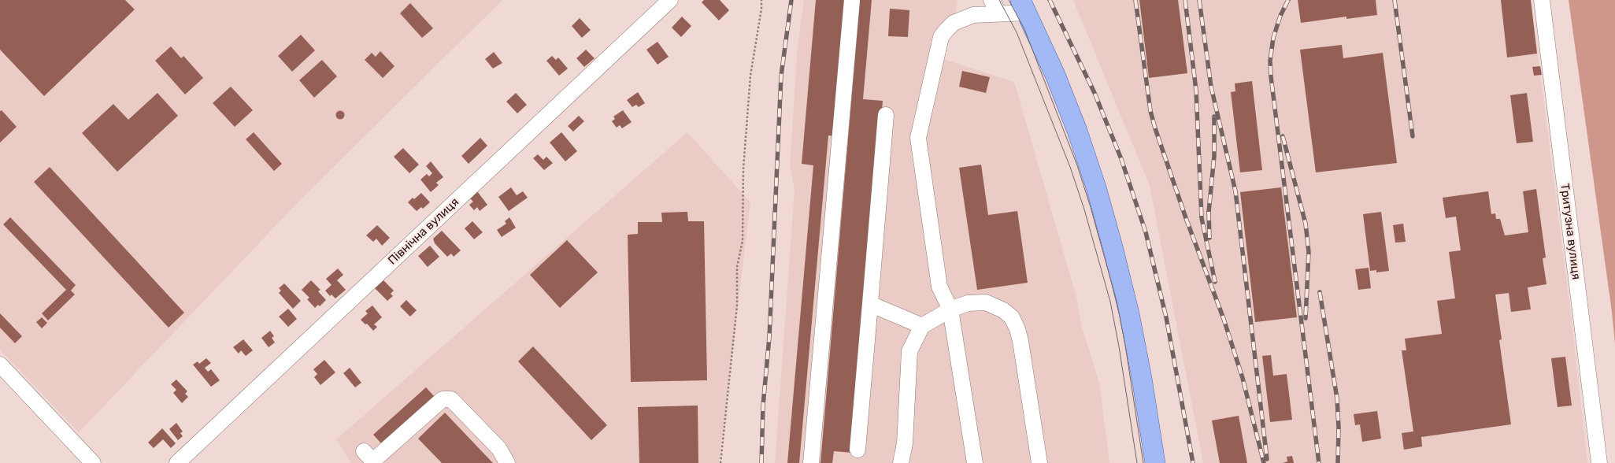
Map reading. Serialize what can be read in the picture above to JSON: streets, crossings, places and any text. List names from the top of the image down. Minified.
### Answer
{"streets":{"street":["Північна вулиця","Тритузна вулиця"]}}
